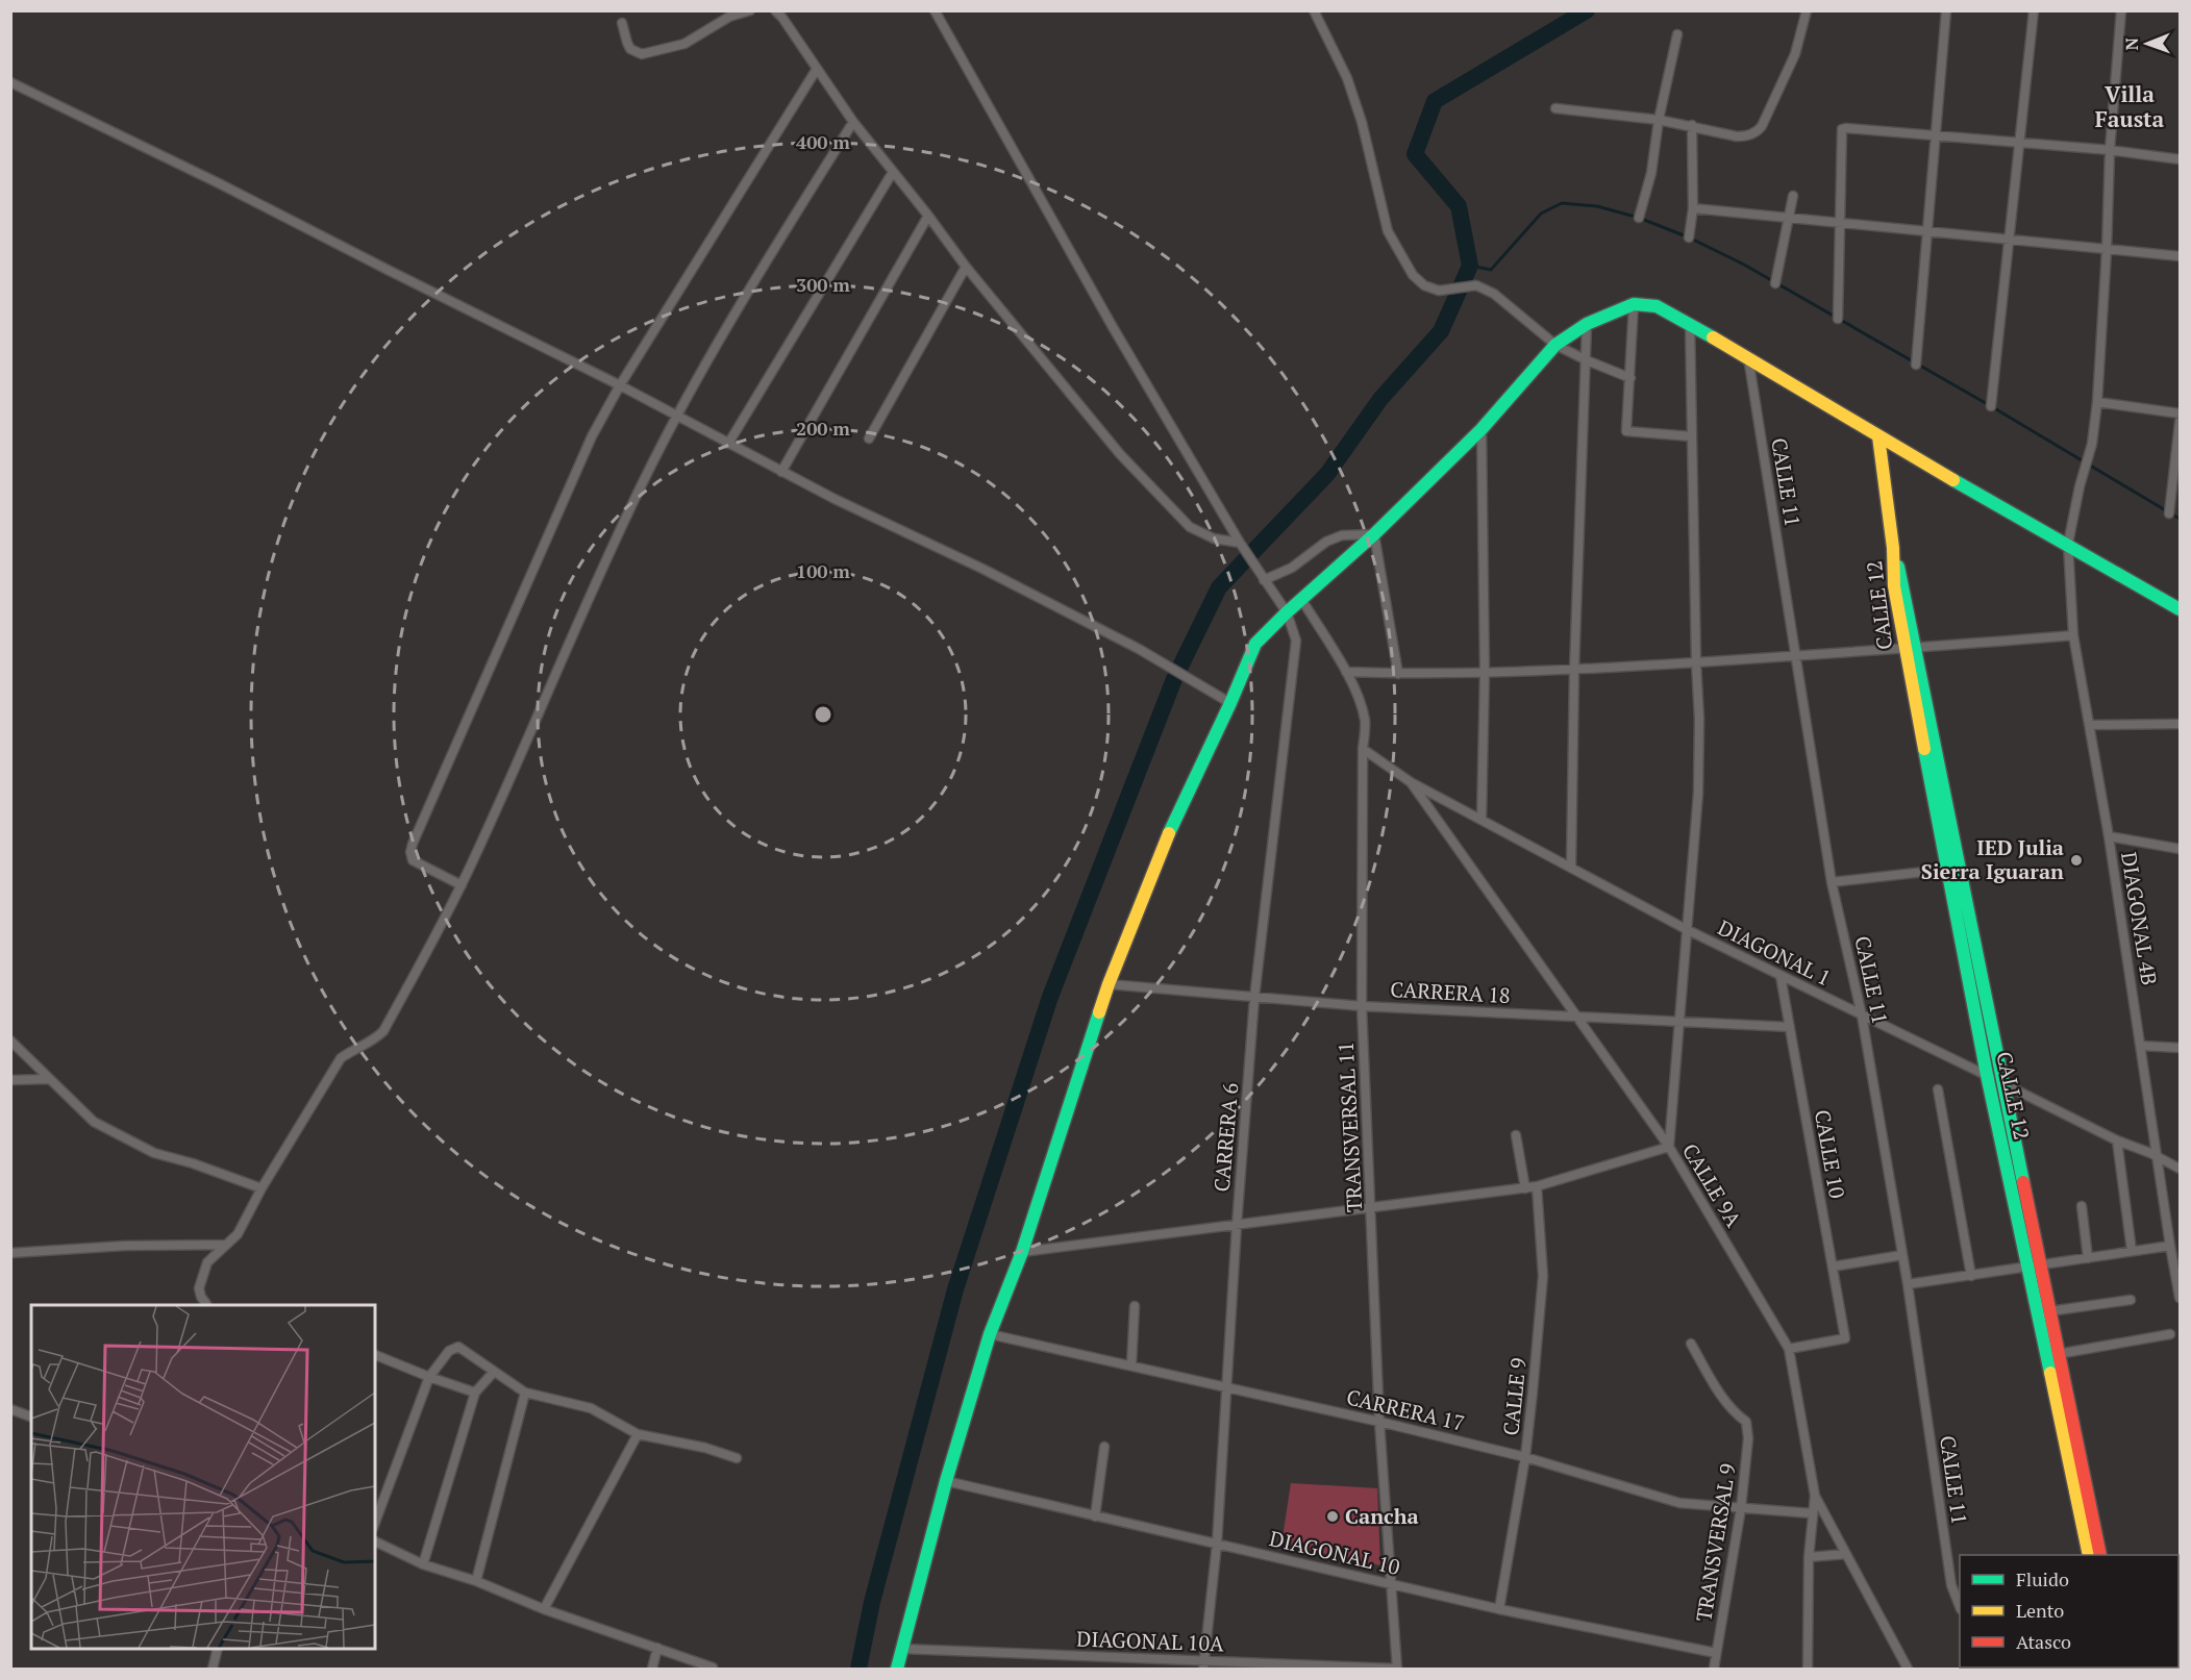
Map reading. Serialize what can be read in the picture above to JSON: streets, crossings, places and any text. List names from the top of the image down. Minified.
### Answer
{"streets":{"street":["CALLE 11","CALLE 12","DIAGONAL 4B","DIAGONAL 1","CARRERA 18","TRANSVERSAL 11","CARRERA 6","CALLE 10","CALLE 9A","CALLE 9","CARRERA 17","TRANSVERSAL 9","DIAGONAL 10","DIAGONAL 10A"]},"crossings":[["CALLE 11","DIAGONAL 1"],["CALLE 12","DIAGONAL 1"],["DIAGONAL 4B","DIAGONAL 1"],["DIAGONAL 1","TRANSVERSAL 11"],["DIAGONAL 1","CALLE 10"],["DIAGONAL 1","CALLE 9A"],["CARRERA 18","TRANSVERSAL 11"],["CARRERA 18","CARRERA 6"],["CARRERA 18","CALLE 10"],["CARRERA 18","CALLE 9A"],["TRANSVERSAL 11","CARRERA 17"],["TRANSVERSAL 11","DIAGONAL 10"],["TRANSVERSAL 11","DIAGONAL 10A"],["CARRERA 6","CARRERA 17"],["CARRERA 6","DIAGONAL 10"],["CARRERA 6","DIAGONAL 10A"],["CALLE 10","CALLE 9A"],["CALLE 9A","CARRERA 17"],["CALLE 9","CARRERA 17"],["CALLE 9","DIAGONAL 10"],["CARRERA 17","TRANSVERSAL 9"],["TRANSVERSAL 9","DIAGONAL 10"]],"districts":["Villa Fausta"],"places":["IED Julia Sierra Iguaran","Cancha"],"legend":["Fluido","Lento","Atasco"],"north":"left","rings":["400 m","300 m","200 m","100 m"]}
